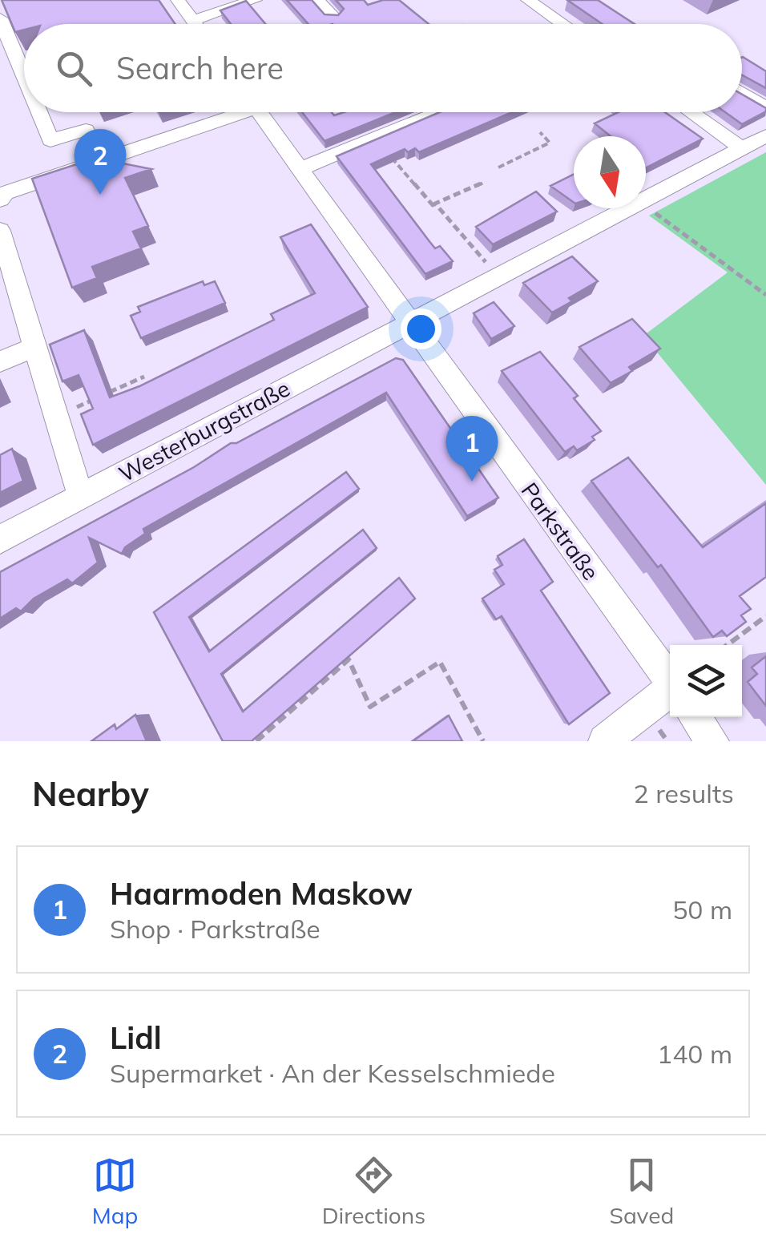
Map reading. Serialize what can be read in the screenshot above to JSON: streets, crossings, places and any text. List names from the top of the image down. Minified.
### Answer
{"streets":{"street":["Westerburgstraße","Parkstraße"]},"crossings":[["Westerburgstraße","Parkstraße"]],"north":"bottom","page":{"search":"Search here","pins":["2","1"],"heading":["Nearby","2 results"],"list":[{"mark":"1","name":"Haarmoden Maskow","note":"Shop · Parkstraße","value":"50 m"},{"mark":"2","name":"Lidl","note":"Supermarket · An der Kesselschmiede","value":"140 m"}],"nav":["Map","Directions","Saved"]}}
